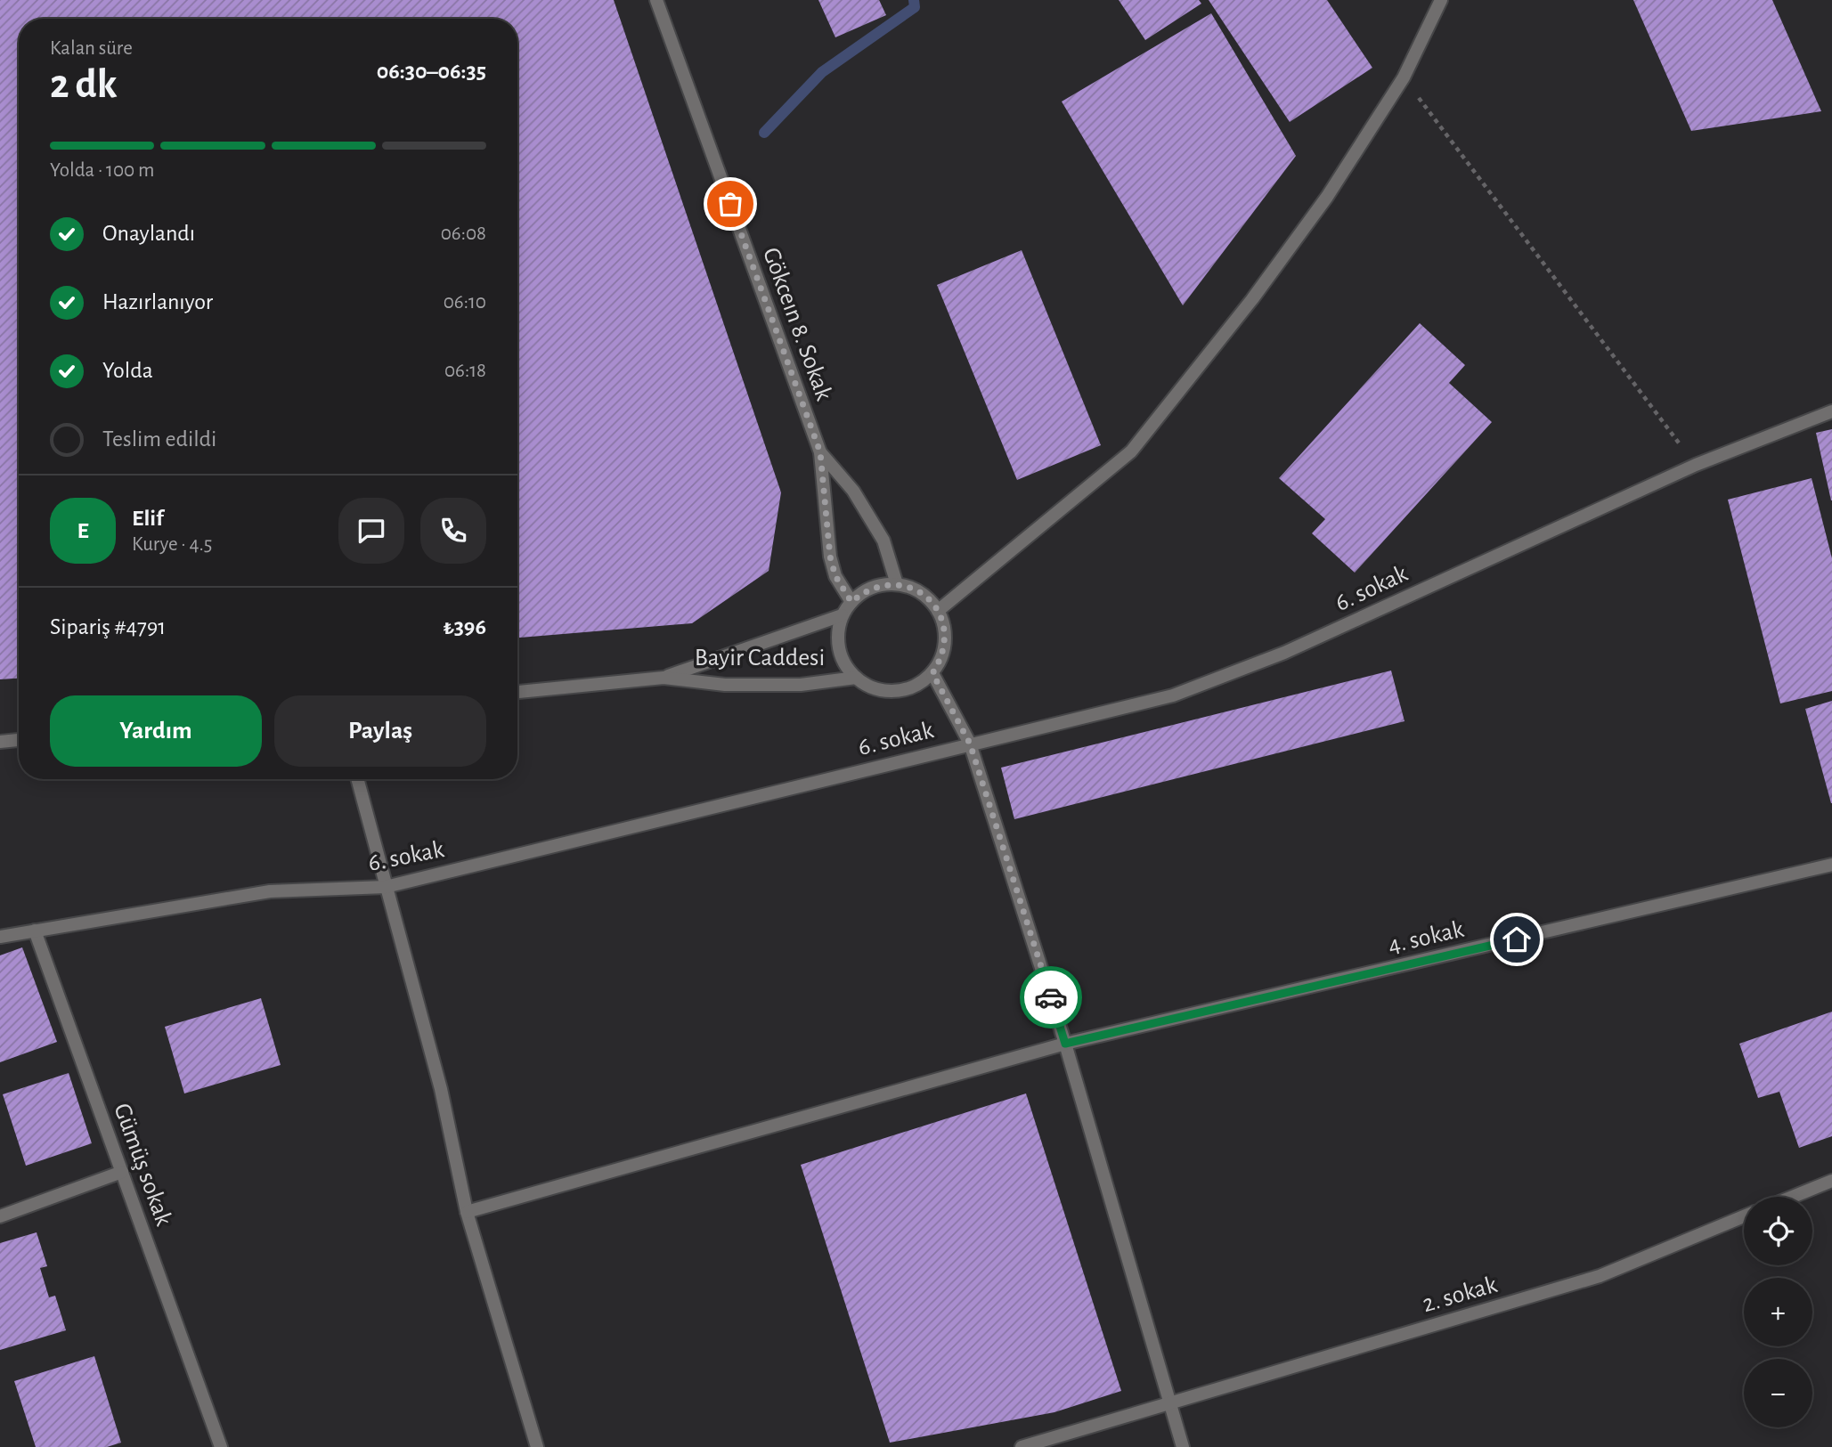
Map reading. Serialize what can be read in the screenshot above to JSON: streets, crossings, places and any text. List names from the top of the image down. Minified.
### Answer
{"streets":{"street":["Gökceın 8. Sokak","6. sokak","Bayir Caddesi","4. sokak","Gümüş sokak","2. sokak"]},"crossings":[["Gökceın 8. Sokak","Bayir Caddesi"],["6. sokak","Gümüş sokak"]],"page":{"heading":["2 dk","Kalan süre","06:30–06:35"],"panel":["Elif","Kurye · 4.5","Sipariş #4791","₺396"],"bar":"Yolda · 100 m","list":[["Onaylandı","06:08"],["Hazırlanıyor","06:10"],["Yolda","06:18"],"Teslim edildi"],"round":"E","buttons":["Yardım","Paylaş"],"map_buttons":["+","−"]}}
